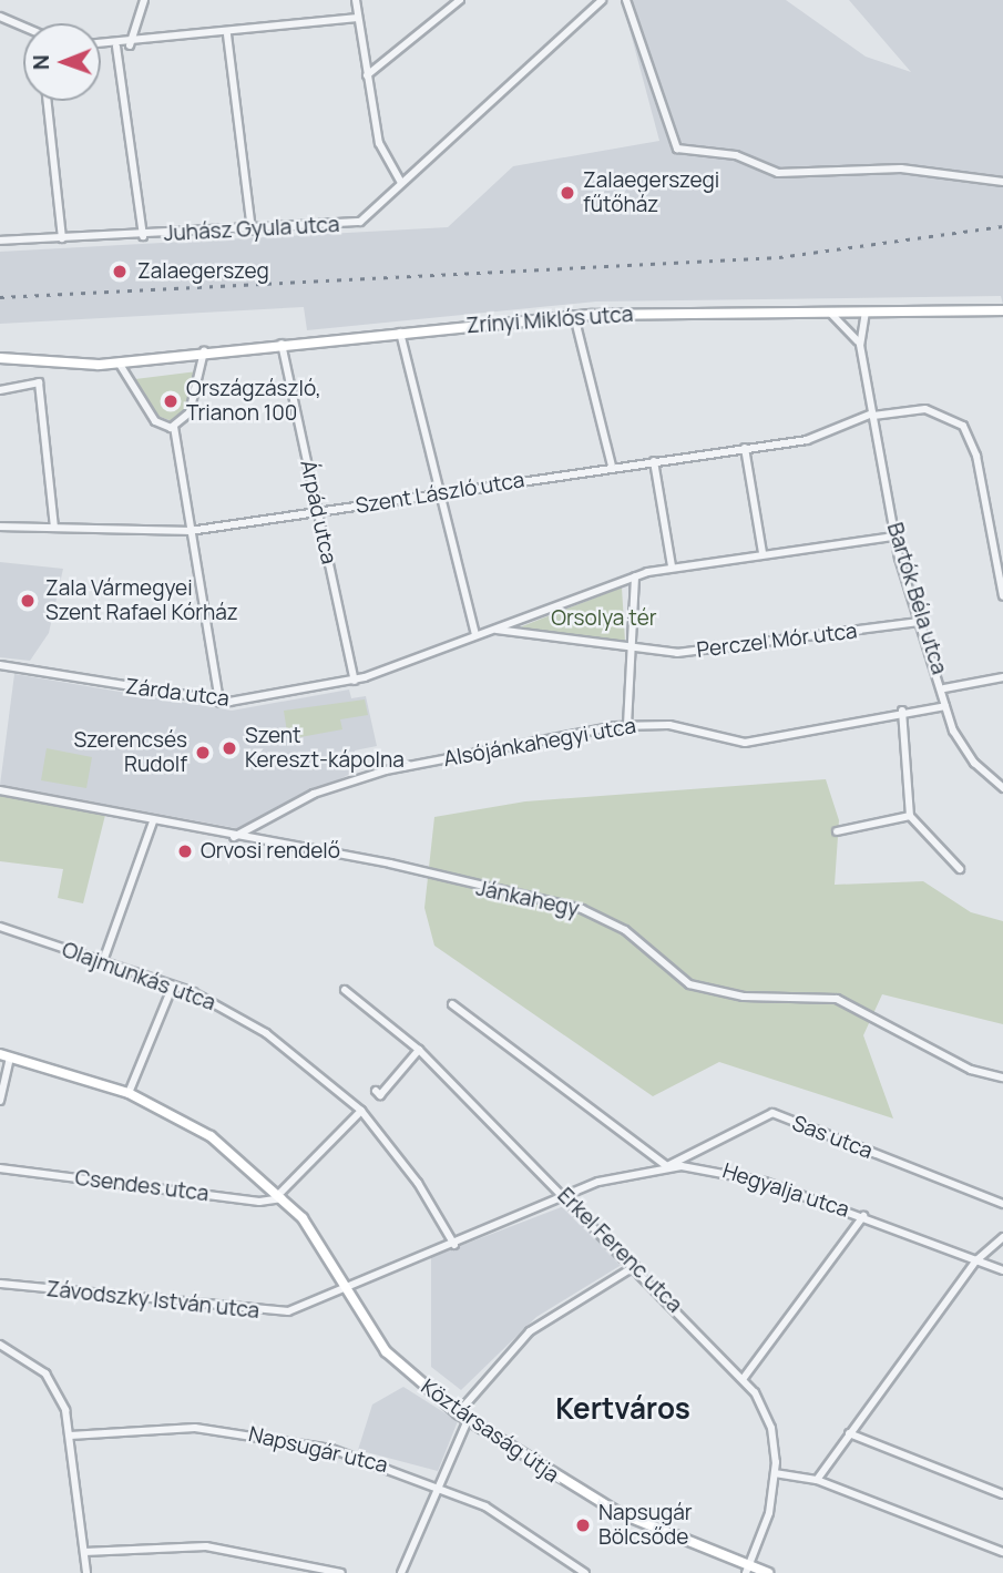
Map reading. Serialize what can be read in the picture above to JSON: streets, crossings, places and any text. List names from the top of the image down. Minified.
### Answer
{"streets":{"main road":["Zrínyi Miklós utca","Köztársaság útja"],"street":["Juhász Gyula utca","Szent László utca","Árpád utca","Bartók Béla utca","Perczel Mór utca","Zárda utca","Alsójánkahegyi utca","Jánkahegy","Olajmunkás utca","Sas utca","Csendes utca","Hegyalja utca","Erkel Ferenc utca","Závodszky István utca","Napsugár utca"]},"crossings":[["Zrínyi Miklós utca","Árpád utca"],["Szent László utca","Árpád utca"],["Szent László utca","Bartók Béla utca"],["Árpád utca","Zárda utca"],["Bartók Béla utca","Perczel Mór utca"],["Bartók Béla utca","Alsójánkahegyi utca"],["Alsójánkahegyi utca","Jánkahegy"],["Olajmunkás utca","Hegyalja utca"],["Sas utca","Hegyalja utca"],["Csendes utca","Köztársaság útja"],["Hegyalja utca","Erkel Ferenc utca"],["Hegyalja utca","Závodszky István utca"],["Hegyalja utca","Köztársaság útja"],["Erkel Ferenc utca","Köztársaság útja"],["Závodszky István utca","Köztársaság útja"]],"districts":["Kertváros"],"parks":["Orsolya tér"],"places":["Zalaegerszegi fűtőház","Zalaegerszeg","Országzászló, Trianon 100","Zala Vármegyei Szent Rafael Kórház","Szent Kereszt-kápolna","Szerencsés Rudolf","Orvosi rendelő","Napsugár Bölcsőde"],"north":"left"}
